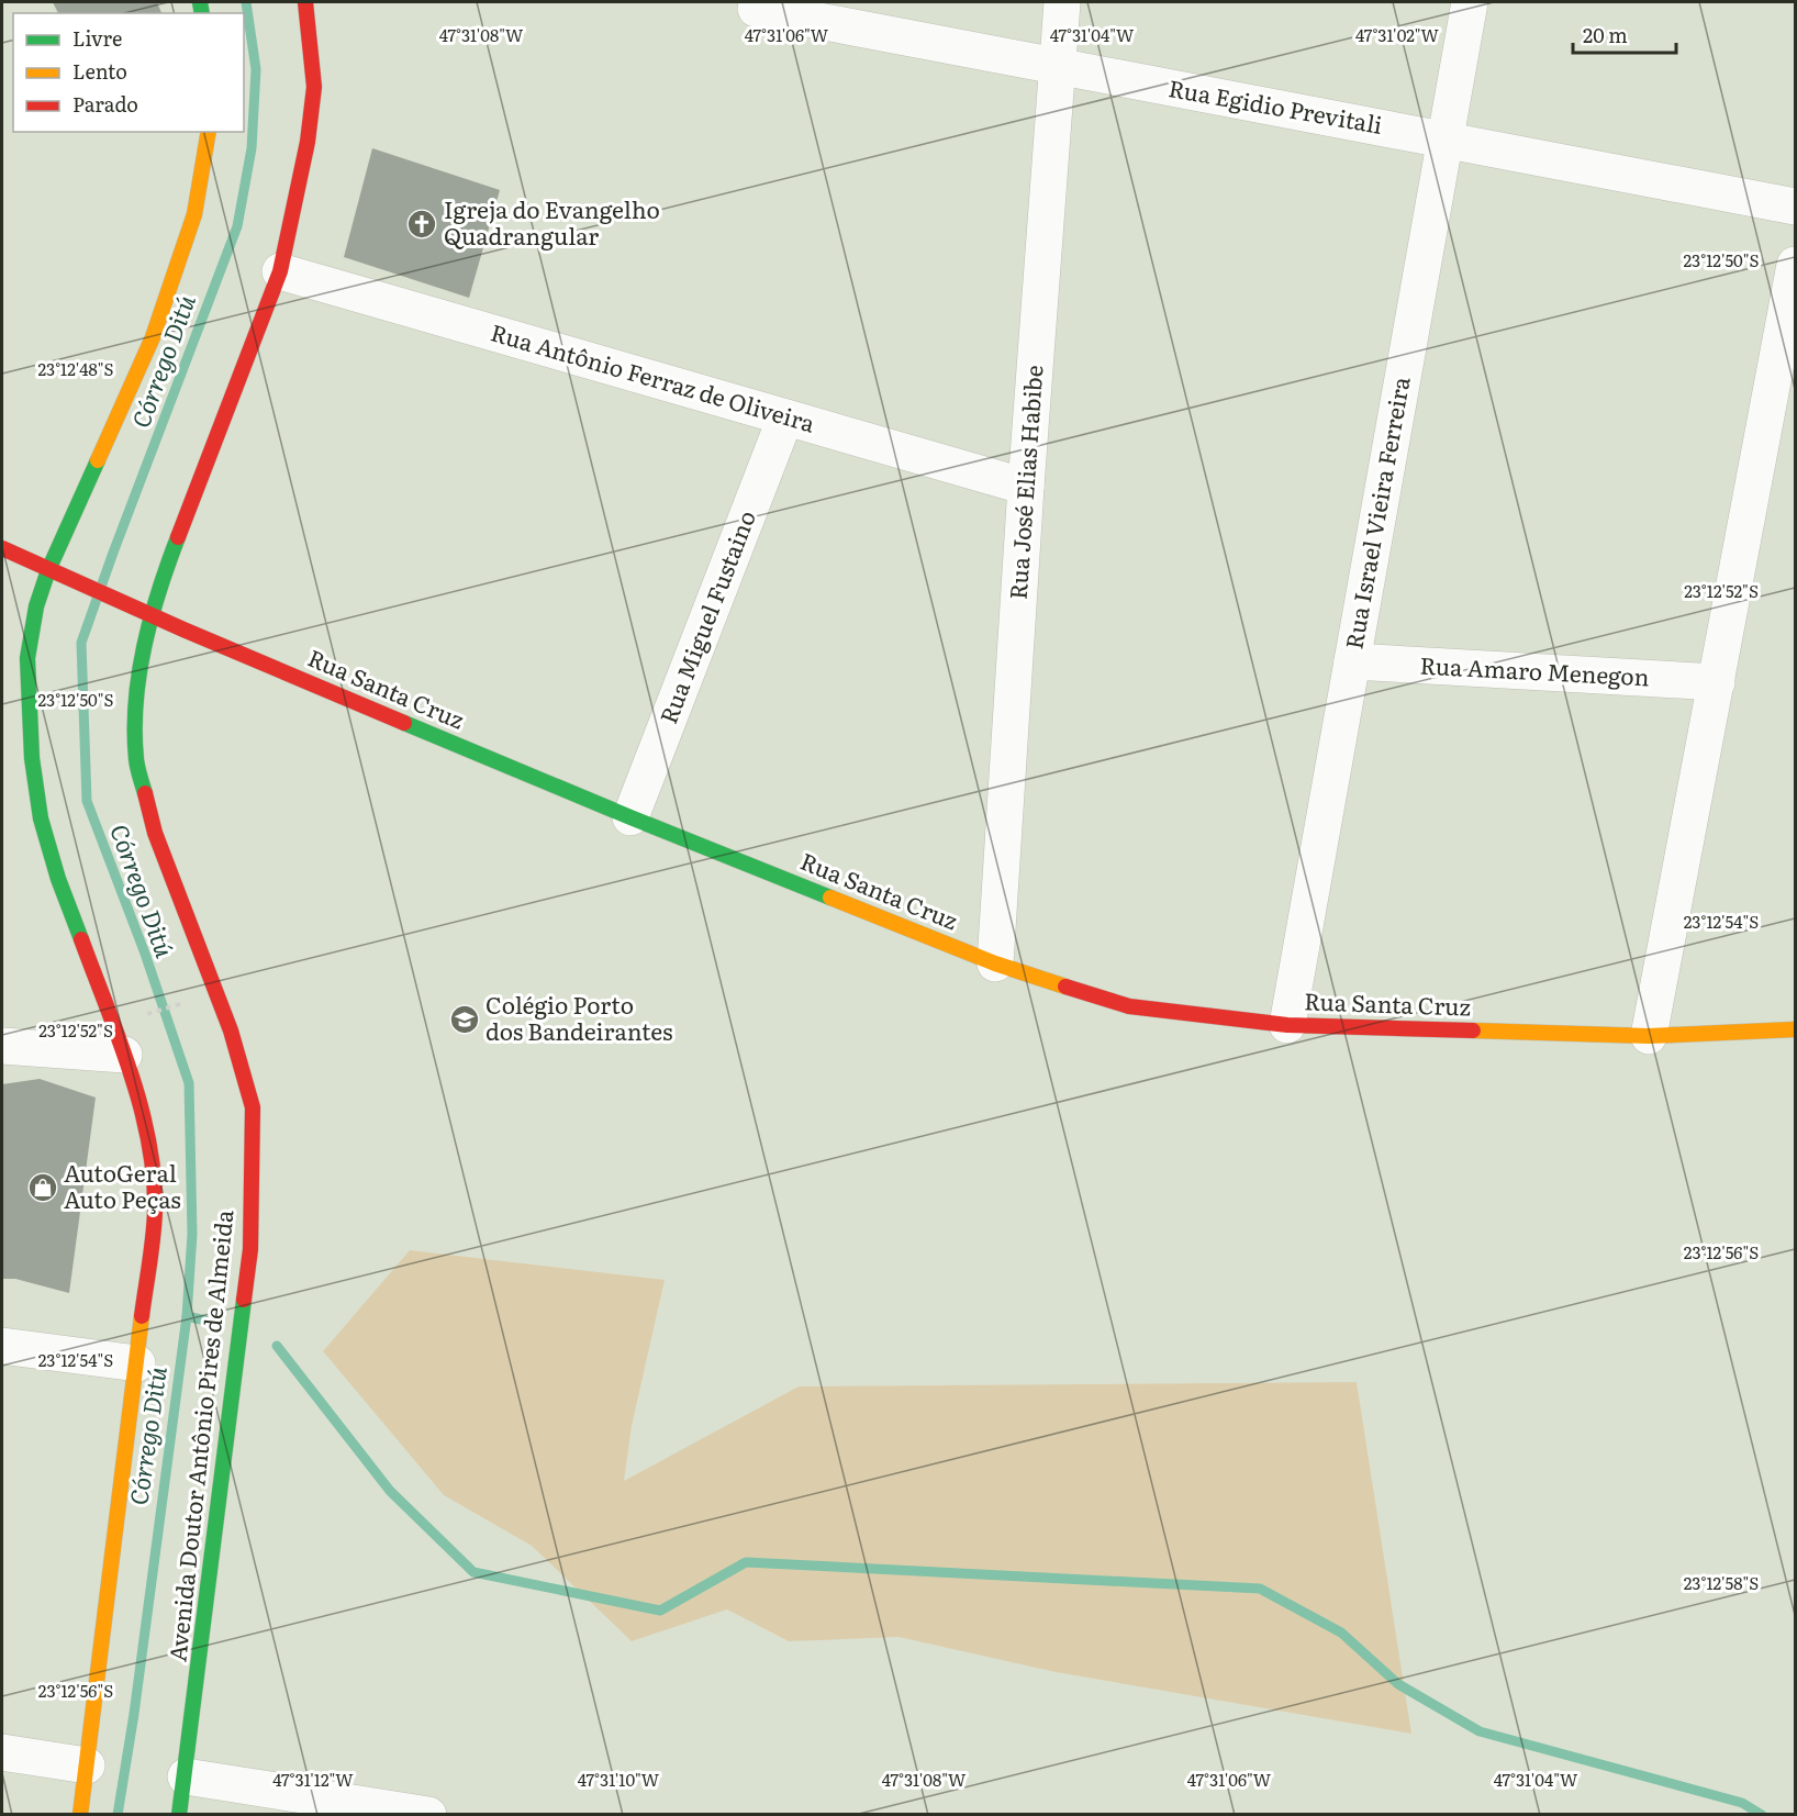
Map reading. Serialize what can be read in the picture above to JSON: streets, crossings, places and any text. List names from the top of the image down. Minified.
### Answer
{"streets":{"main road":["Rua Santa Cruz","Avenida Doutor Antônio Pires de Almeida"],"street":["Rua Egidio Previtali","Rua Antônio Ferraz de Oliveira","Rua José Elias Habibe","Rua Israel Vieira Ferreira","Rua Miguel Fustaino","Rua Amaro Menegon"]},"crossings":[["Rua Egidio Previtali","Rua José Elias Habibe"],["Rua Egidio Previtali","Rua Israel Vieira Ferreira"],["Rua Antônio Ferraz de Oliveira","Rua José Elias Habibe"],["Rua Antônio Ferraz de Oliveira","Rua Miguel Fustaino"],["Rua Antônio Ferraz de Oliveira","Avenida Doutor Antônio Pires de Almeida"],["Rua José Elias Habibe","Rua Santa Cruz"],["Rua Israel Vieira Ferreira","Rua Amaro Menegon"],["Rua Israel Vieira Ferreira","Rua Santa Cruz"],["Rua Miguel Fustaino","Rua Santa Cruz"],["Rua Santa Cruz","Avenida Doutor Antônio Pires de Almeida"]],"water":["Córrego Ditú"],"places":{"church":["Igreja do Evangelho Quadrangular"],"school or university":["Colégio Porto dos Bandeirantes"],"shop":["AutoGeral Auto Peças"]},"legend":["Livre","Lento","Parado"],"scale_bar":"20 m","coordinates":["47°31'08\"W","47°31'06\"W","47°31'04\"W","47°31'02\"W","23°12'50\"S","23°12'48\"S","23°12'52\"S","23°12'54\"S","23°12'56\"S","23°12'58\"S","47°31'12\"W","47°31'10\"W"]}
